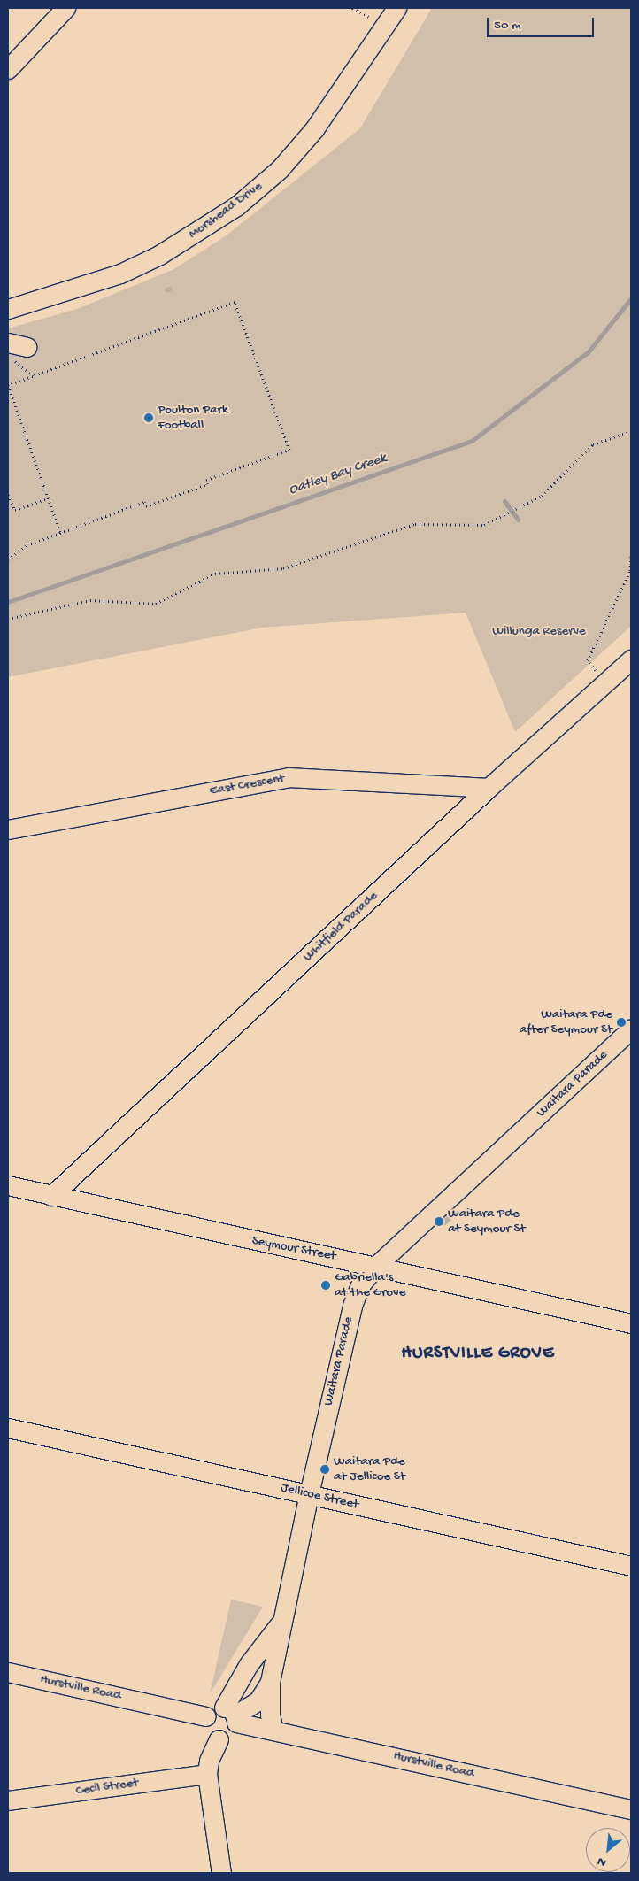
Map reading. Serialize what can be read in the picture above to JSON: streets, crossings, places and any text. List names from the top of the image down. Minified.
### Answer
{"streets":{"street":["Morshead Drive","East Crescent","Whitfield Parade","Waitara Parade","Seymour Street","Jellicoe Street","Hurstville Road","Cecil Street"]},"crossings":[["East Crescent","Whitfield Parade"],["Whitfield Parade","Seymour Street"],["Waitara Parade","Seymour Street"],["Waitara Parade","Jellicoe Street"],["Waitara Parade","Hurstville Road"]],"districts":["HURSTVILLE GROVE"],"water":["Oatley Bay Creek"],"parks":["Willunga Reserve"],"places":["Poulton Park Football","Waitara Pde after Seymour St","Waitara Pde at Seymour St","Gabriella's at the Grove","Waitara Pde at Jellicoe St"],"scale_bar":"50 m","north":"bottom left"}
